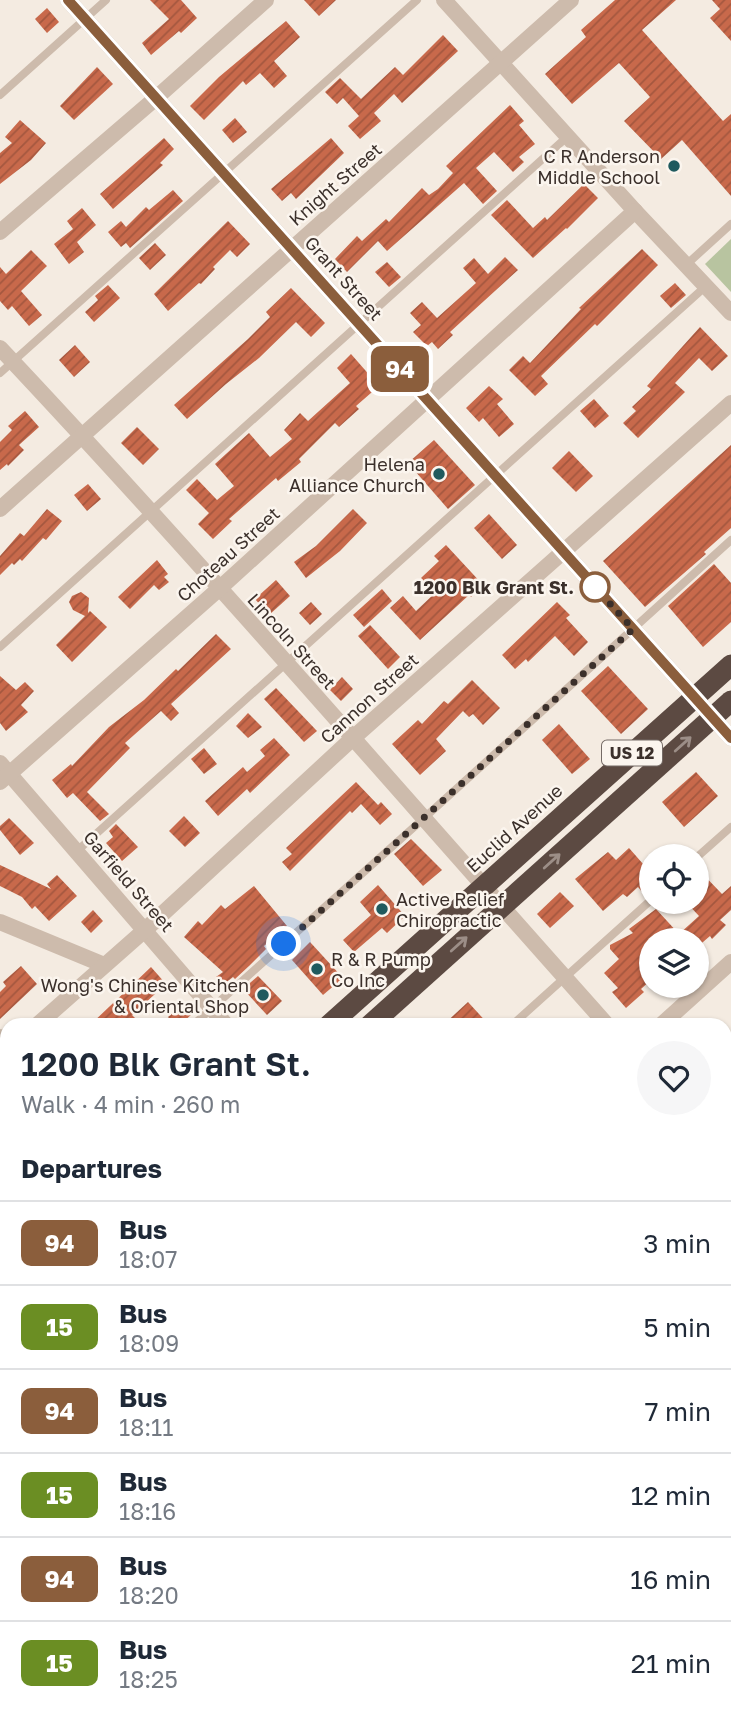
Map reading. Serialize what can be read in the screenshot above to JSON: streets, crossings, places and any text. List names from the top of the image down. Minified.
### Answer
{"streets":{"highway":["US 12","Euclid Avenue"],"street":["Knight Street","Grant Street","Choteau Street","Lincoln Street","Cannon Street","Garfield Street"]},"crossings":[["Knight Street","Grant Street"],["Knight Street","Lincoln Street"],["Grant Street","Choteau Street"],["Grant Street","Cannon Street"],["Grant Street","US 12"],["Grant Street","Euclid Avenue"],["Choteau Street","Lincoln Street"],["Choteau Street","Garfield Street"],["Lincoln Street","Cannon Street"],["Lincoln Street","US 12"],["Lincoln Street","Euclid Avenue"],["Cannon Street","Garfield Street"]],"places":["C R Anderson Middle School","Helena Alliance Church","1200 Blk Grant St.","Active Relief Chiropractic","R & R Pump Co Inc","Wong's Chinese Kitchen & Oriental Shop"],"lines":["bus line 94"],"page":{"on_map":"94","heading":[["1200 Blk Grant St.","Walk · 4 min · 260 m"],"Departures"],"list":[{"mark":"94","name":"Bus","note":"18:07","value":"3 min"},{"mark":"15","name":"Bus","note":"18:09","value":"5 min"},{"mark":"94","name":"Bus","note":"18:11","value":"7 min"},{"mark":"15","name":"Bus","note":"18:16","value":"12 min"},{"mark":"94","name":"Bus","note":"18:20","value":"16 min"},{"mark":"15","name":"Bus","note":"18:25","value":"21 min"}]}}
